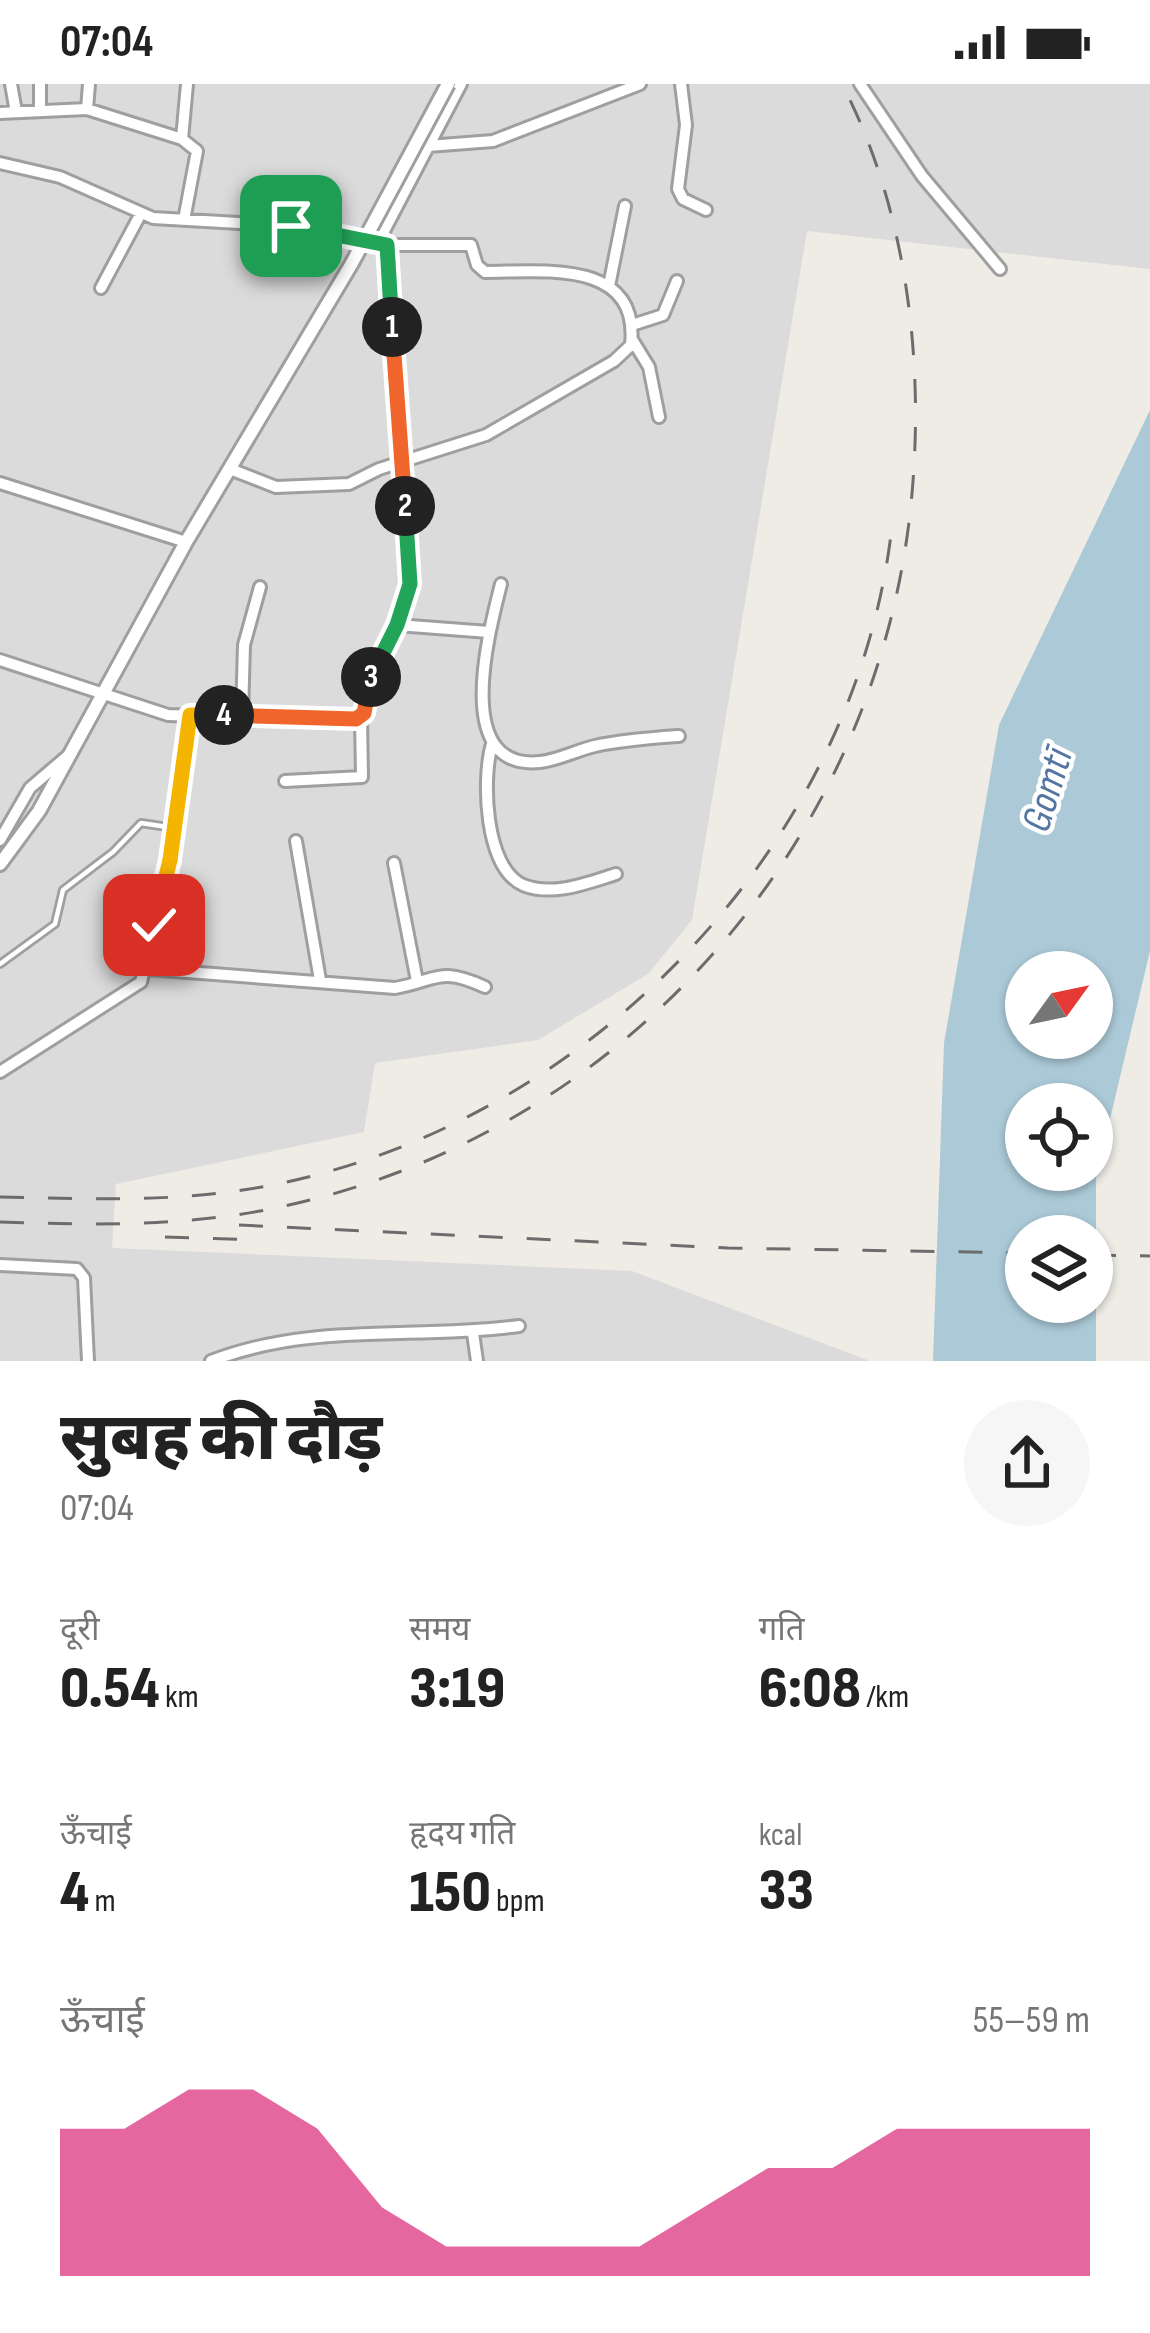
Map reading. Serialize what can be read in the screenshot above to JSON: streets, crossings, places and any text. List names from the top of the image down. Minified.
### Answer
{"water":["Gomtī"],"north":"top right","page":{"status":"07:04","pins":["1","2","3","4"],"heading":["सुबह की दौड़","07:04"],"stats":[["दूरी","0.54 km"],["समय","3:19"],["गति","6:08 /km"],["ऊँचाई","4 m"],["हृदय गति","150 bpm"],["kcal","33"]],"chart":["ऊँचाई","55–59 m"]}}
